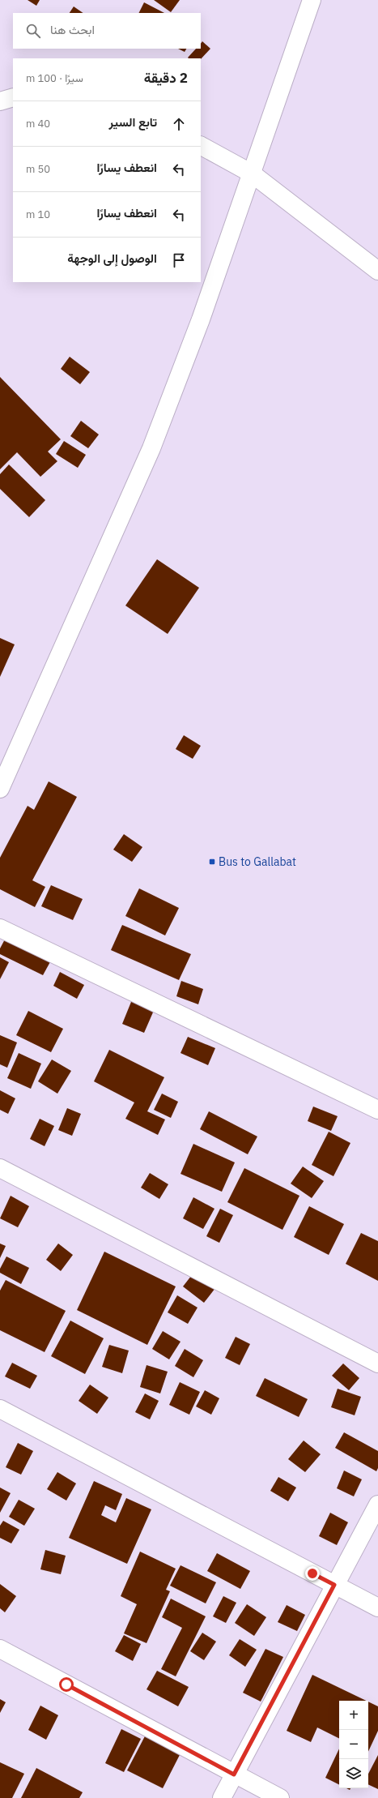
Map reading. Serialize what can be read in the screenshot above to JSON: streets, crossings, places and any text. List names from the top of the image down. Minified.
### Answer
{"places":{"transit":["Bus to Gallabat"]},"page":{"search":"ابحث هنا","heading":["2 دقيقة","سيرًا · 100 m"],"list":[["تابع السير","40 m"],["انعطف يسارًا","50 m"],["انعطف يسارًا","10 m"],"الوصول إلى الوجهة"],"map_buttons":["+","−"]}}
